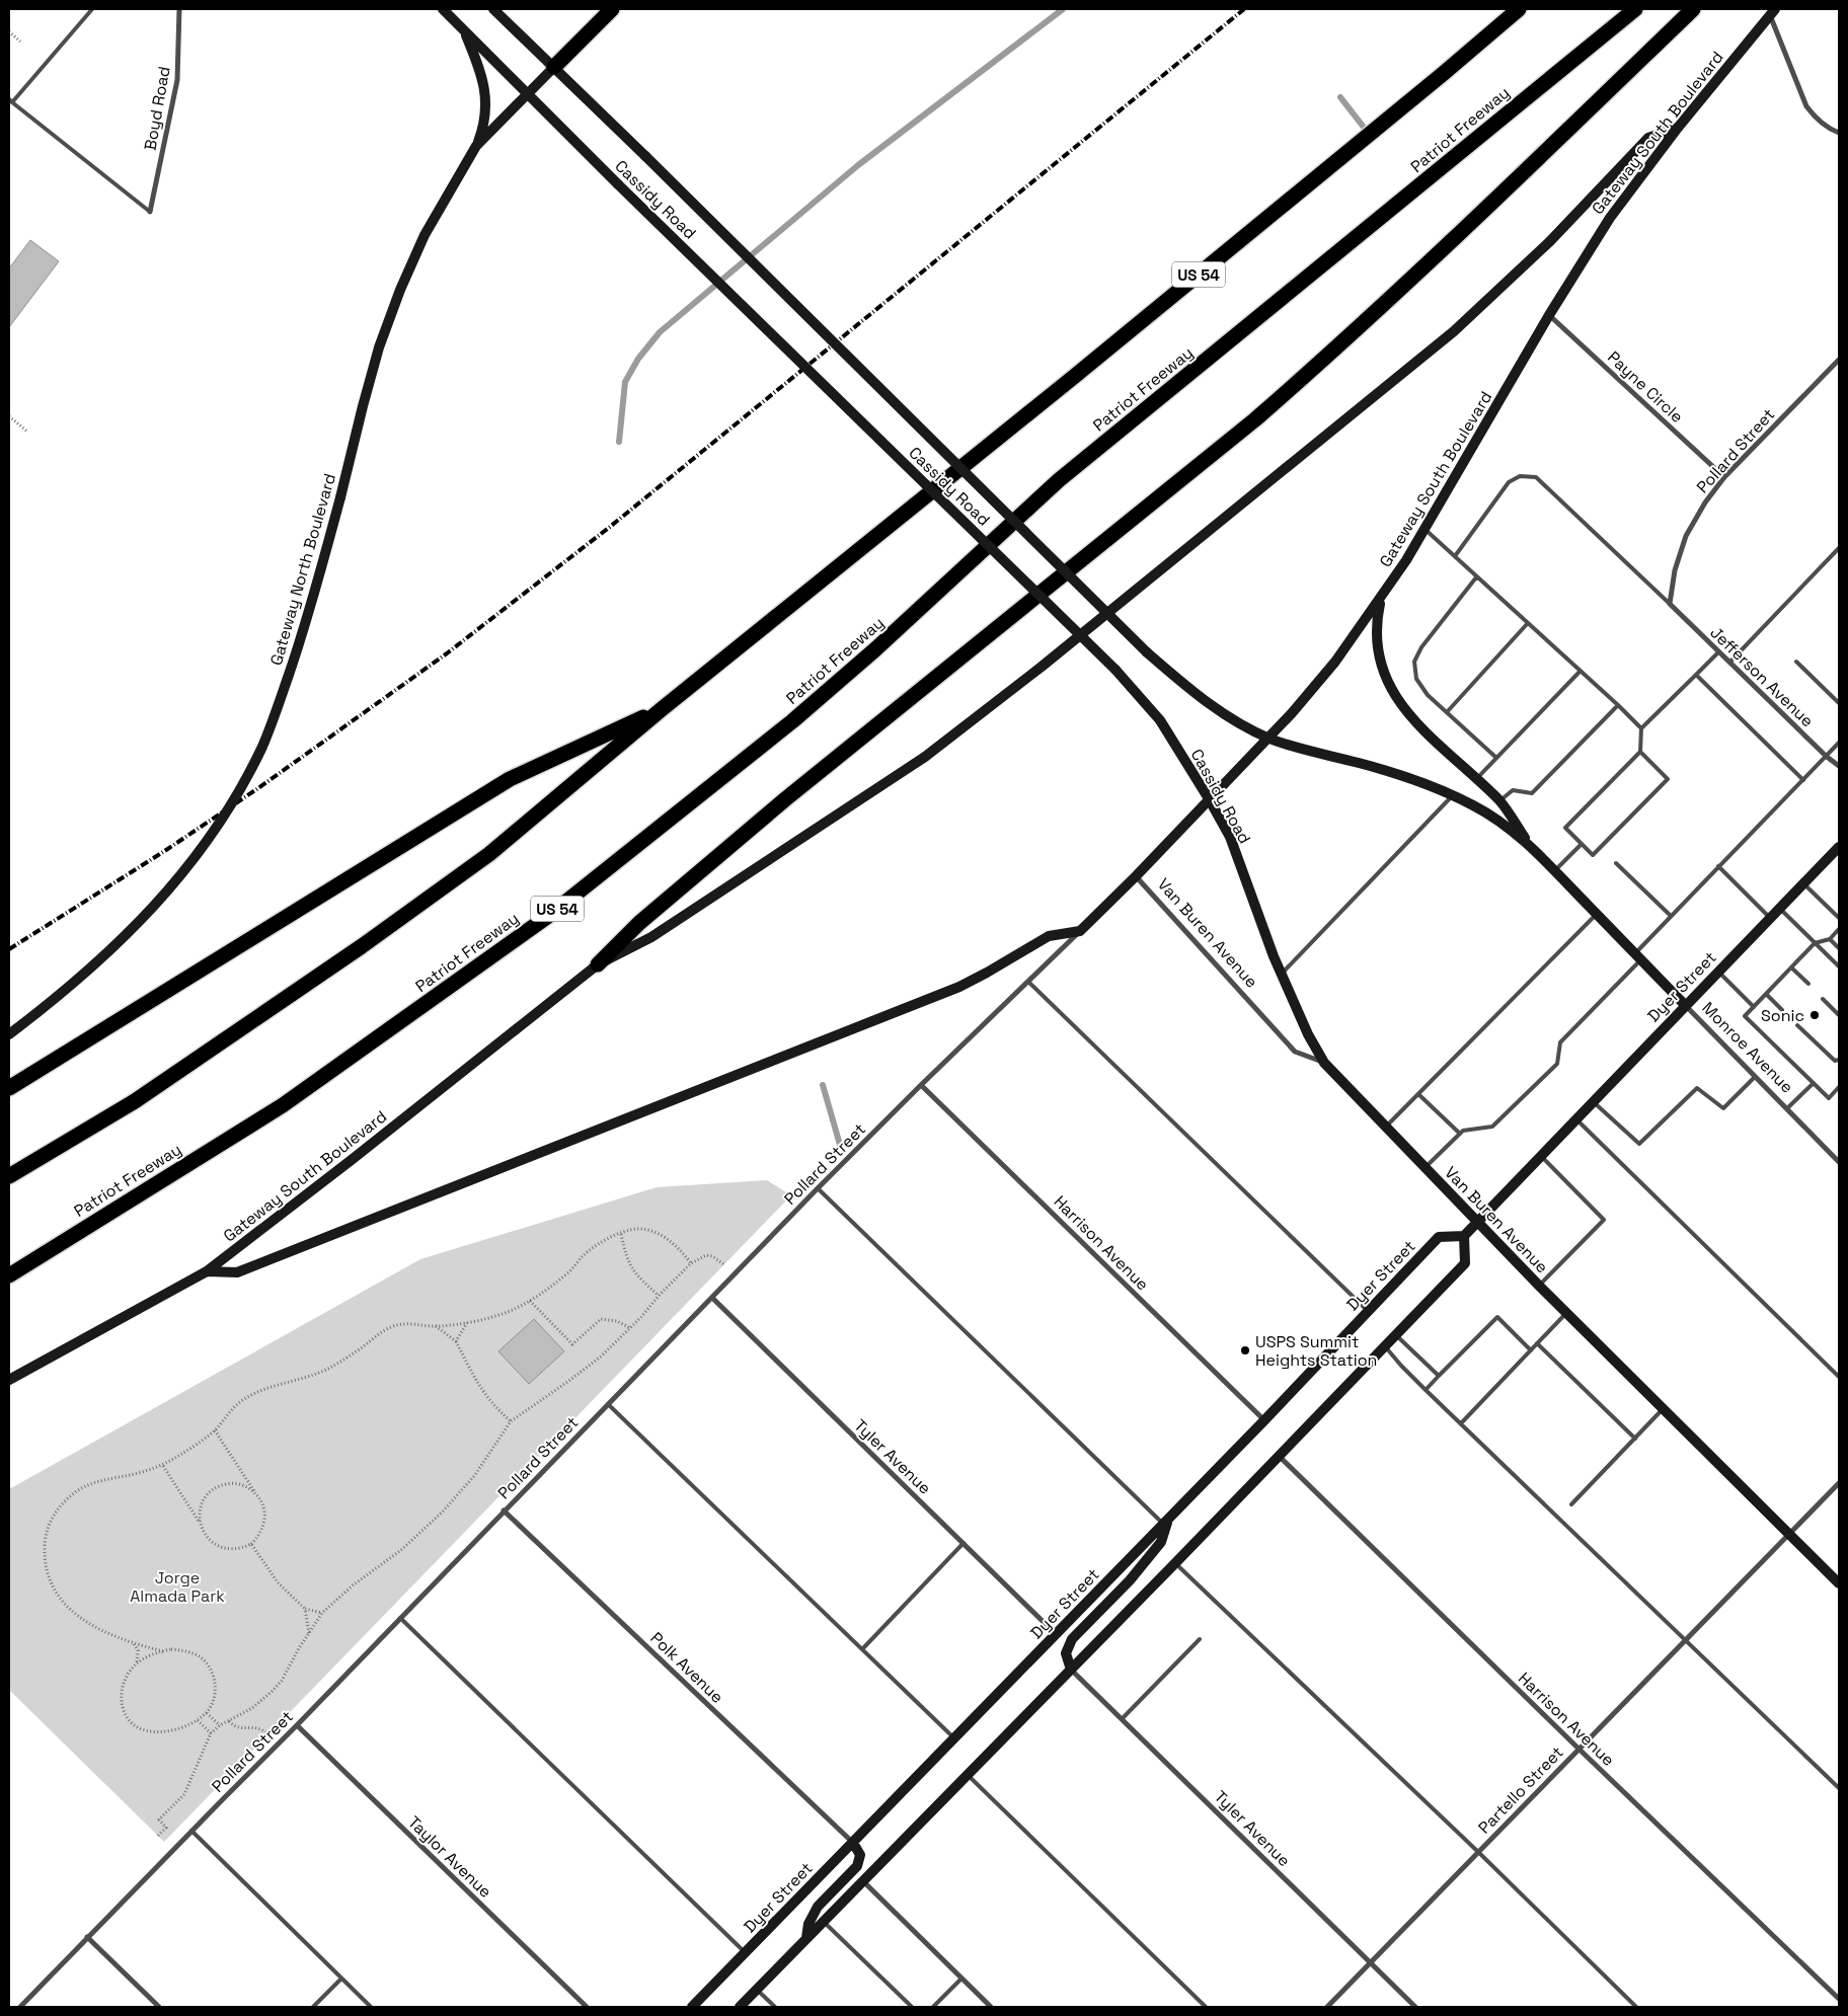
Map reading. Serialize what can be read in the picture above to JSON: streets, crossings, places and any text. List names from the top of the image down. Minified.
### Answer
{"streets":{"highway":["Patriot Freeway","US 54"],"main road":["Gateway South Boulevard","Cassidy Road","Gateway North Boulevard","Van Buren Avenue","Dyer Street","Monroe Avenue"],"street":["Boyd Road","Payne Circle","Pollard Street","Jefferson Avenue","Harrison Avenue","Tyler Avenue","Polk Avenue","Partello Street","Taylor Avenue"]},"crossings":[["Gateway South Boulevard","Cassidy Road"],["Gateway South Boulevard","Payne Circle"],["Gateway South Boulevard","Pollard Street"],["Gateway South Boulevard","Van Buren Avenue"],["Cassidy Road","Gateway North Boulevard"],["Cassidy Road","Van Buren Avenue"],["Cassidy Road","Monroe Avenue"],["Payne Circle","Pollard Street"],["Pollard Street","Jefferson Avenue"],["Pollard Street","Harrison Avenue"],["Pollard Street","Tyler Avenue"],["Pollard Street","Polk Avenue"],["Pollard Street","Taylor Avenue"],["Van Buren Avenue","Dyer Street"],["Van Buren Avenue","Partello Street"],["Dyer Street","Monroe Avenue"],["Dyer Street","Harrison Avenue"],["Dyer Street","Tyler Avenue"],["Dyer Street","Polk Avenue"],["Harrison Avenue","Partello Street"],["Tyler Avenue","Partello Street"]],"parks":["Jorge Almada Park"],"places":["Sonic","USPS Summit Heights Station"]}
